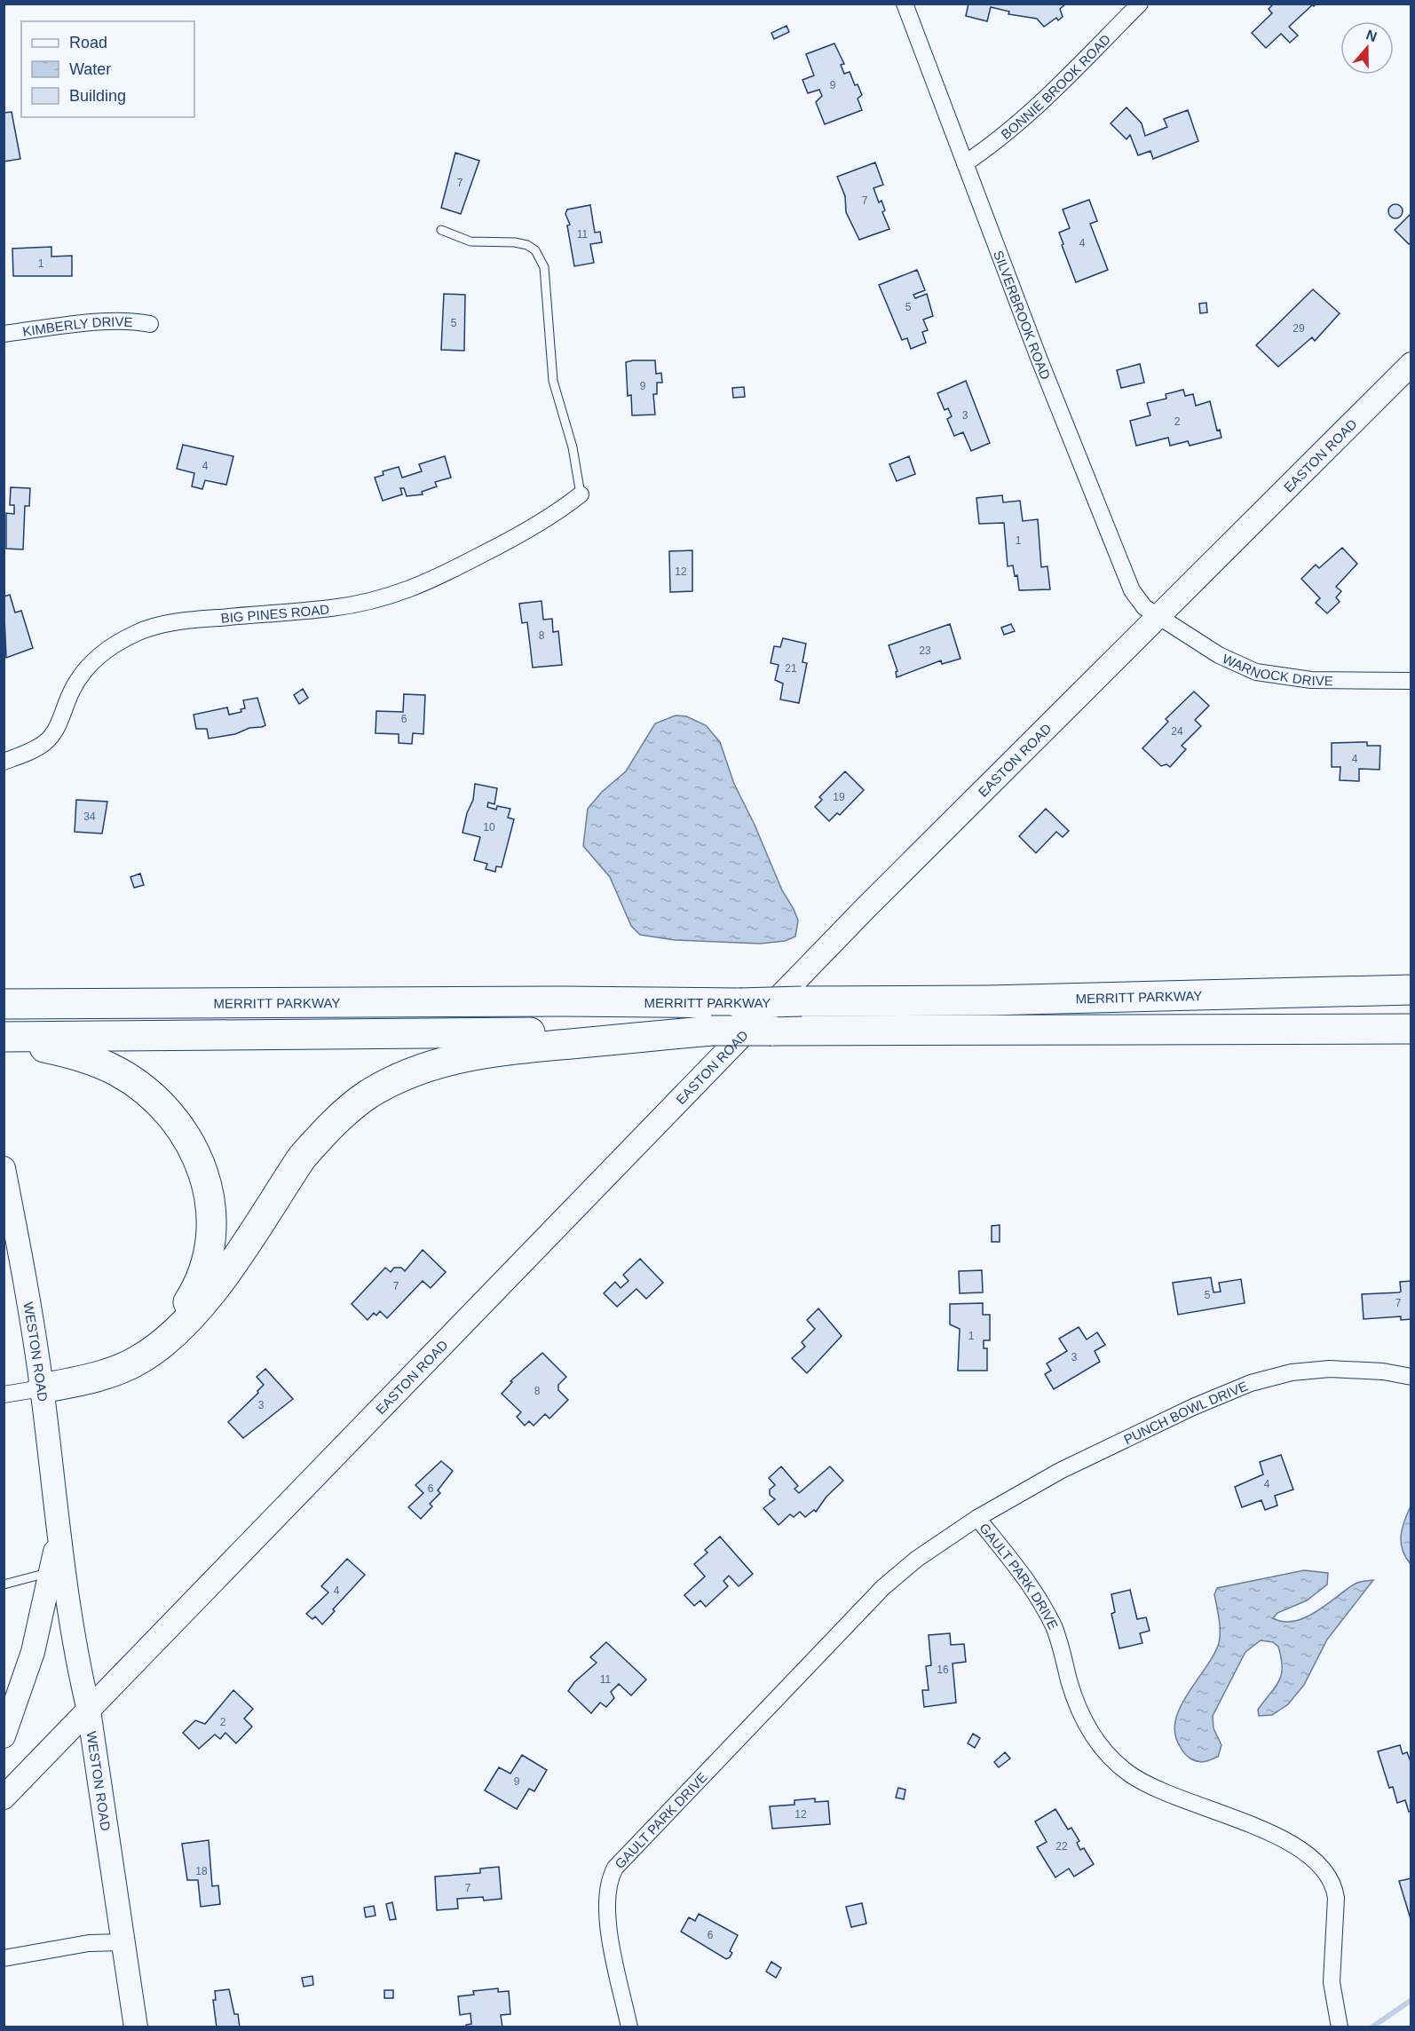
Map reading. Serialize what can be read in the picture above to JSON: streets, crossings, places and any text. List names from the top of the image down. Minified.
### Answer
{"streets":{"highway":["MERRITT PARKWAY"],"main road":["EASTON ROAD","WESTON ROAD"],"street":["BONNIE BROOK ROAD","SILVERBROOK ROAD","KIMBERLY DRIVE","BIG PINES ROAD","WARNOCK DRIVE","PUNCH BOWL DRIVE","GAULT PARK DRIVE"]},"crossings":[["BONNIE BROOK ROAD","SILVERBROOK ROAD"],["SILVERBROOK ROAD","EASTON ROAD"],["SILVERBROOK ROAD","WARNOCK DRIVE"],["EASTON ROAD","WARNOCK DRIVE"],["EASTON ROAD","WESTON ROAD"],["PUNCH BOWL DRIVE","GAULT PARK DRIVE"]],"house_numbers":["9","7","7","11","4","1","5","5","29","9","3","2","4","1","12","8","23","21","6","24","4","19","34","10","7","5","7","1","3","8","3","4","6","4","16","11","2","9","12","22","18","7","6"],"legend":["Road","Water","Building"],"north":"top"}
